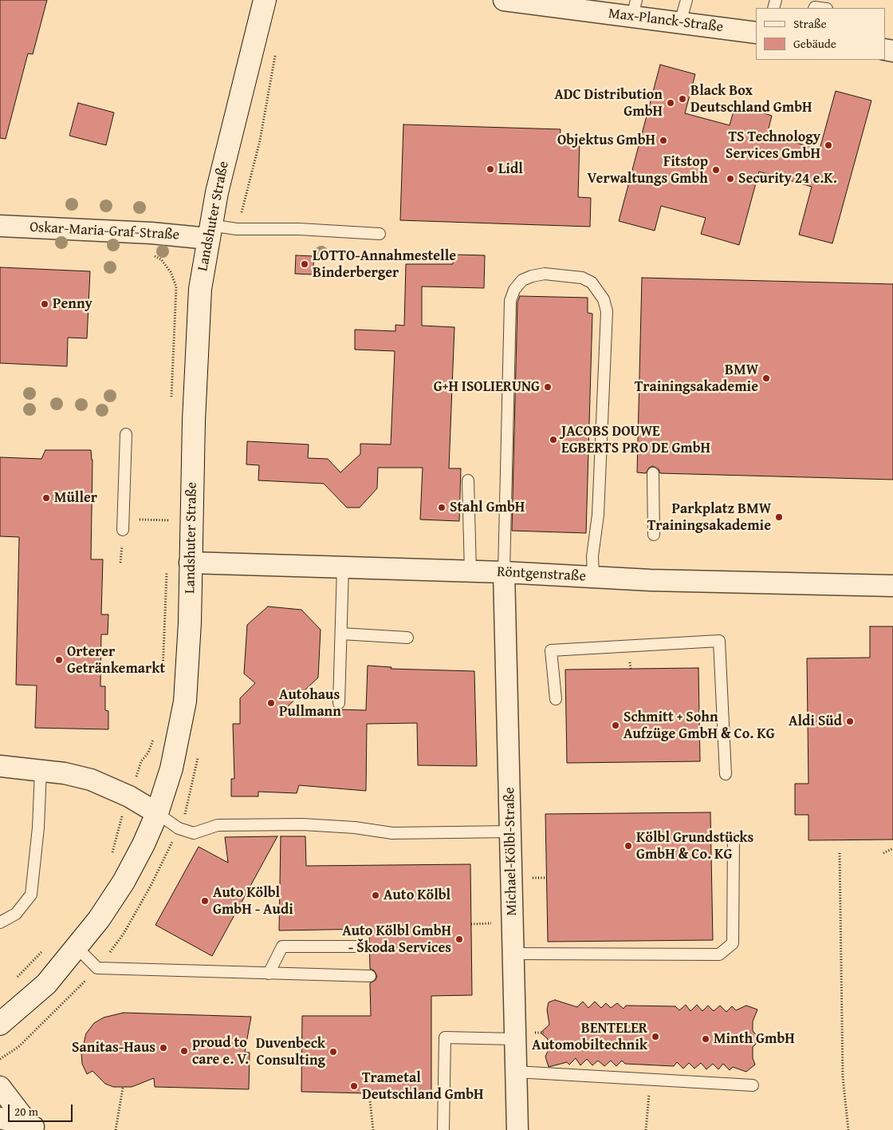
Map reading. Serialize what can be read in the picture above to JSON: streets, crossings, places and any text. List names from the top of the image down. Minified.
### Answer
{"streets":{"main road":["Landshuter Straße"],"street":["Max-Planck-Straße","Oskar-Maria-Graf-Straße","Röntgenstraße","Michael-Kölbl-Straße"]},"crossings":[["Landshuter Straße","Oskar-Maria-Graf-Straße"],["Landshuter Straße","Röntgenstraße"],["Röntgenstraße","Michael-Kölbl-Straße"]],"places":["Black Box Deutschland GmbH","ADC Distribution GmbH","Objektus GmbH","TS Technology Services GmbH","Lidl","Fitstop Verwaltungs Gmbh","Security 24 e.K.","LOTTO-Annahmestelle Binderberger","Penny","BMW Trainingsakademie","G+H ISOLIERUNG","JACOBS DOUWE EGBERTS PRO DE GmbH","Müller","Stahl GmbH","Parkplatz BMW Trainingsakademie","Orterer Getränkemarkt","Autohaus Pullmann","Aldi Süd","Schmitt + Sohn Aufzüge GmbH & Co. KG","Kölbl Grundstücks GmbH & Co. KG","Auto Kölbl","Auto Kölbl GmbH - Audi","Auto Kölbl GmbH - Škoda Services","BENTELER Automobiltechnik","Minth GmbH","Sanitas-Haus","proud to care e. V.","Duvenbeck Consulting","Trametal Deutschland GmbH"],"legend":["Straße","Gebäude"],"scale_bar":"20 m"}
